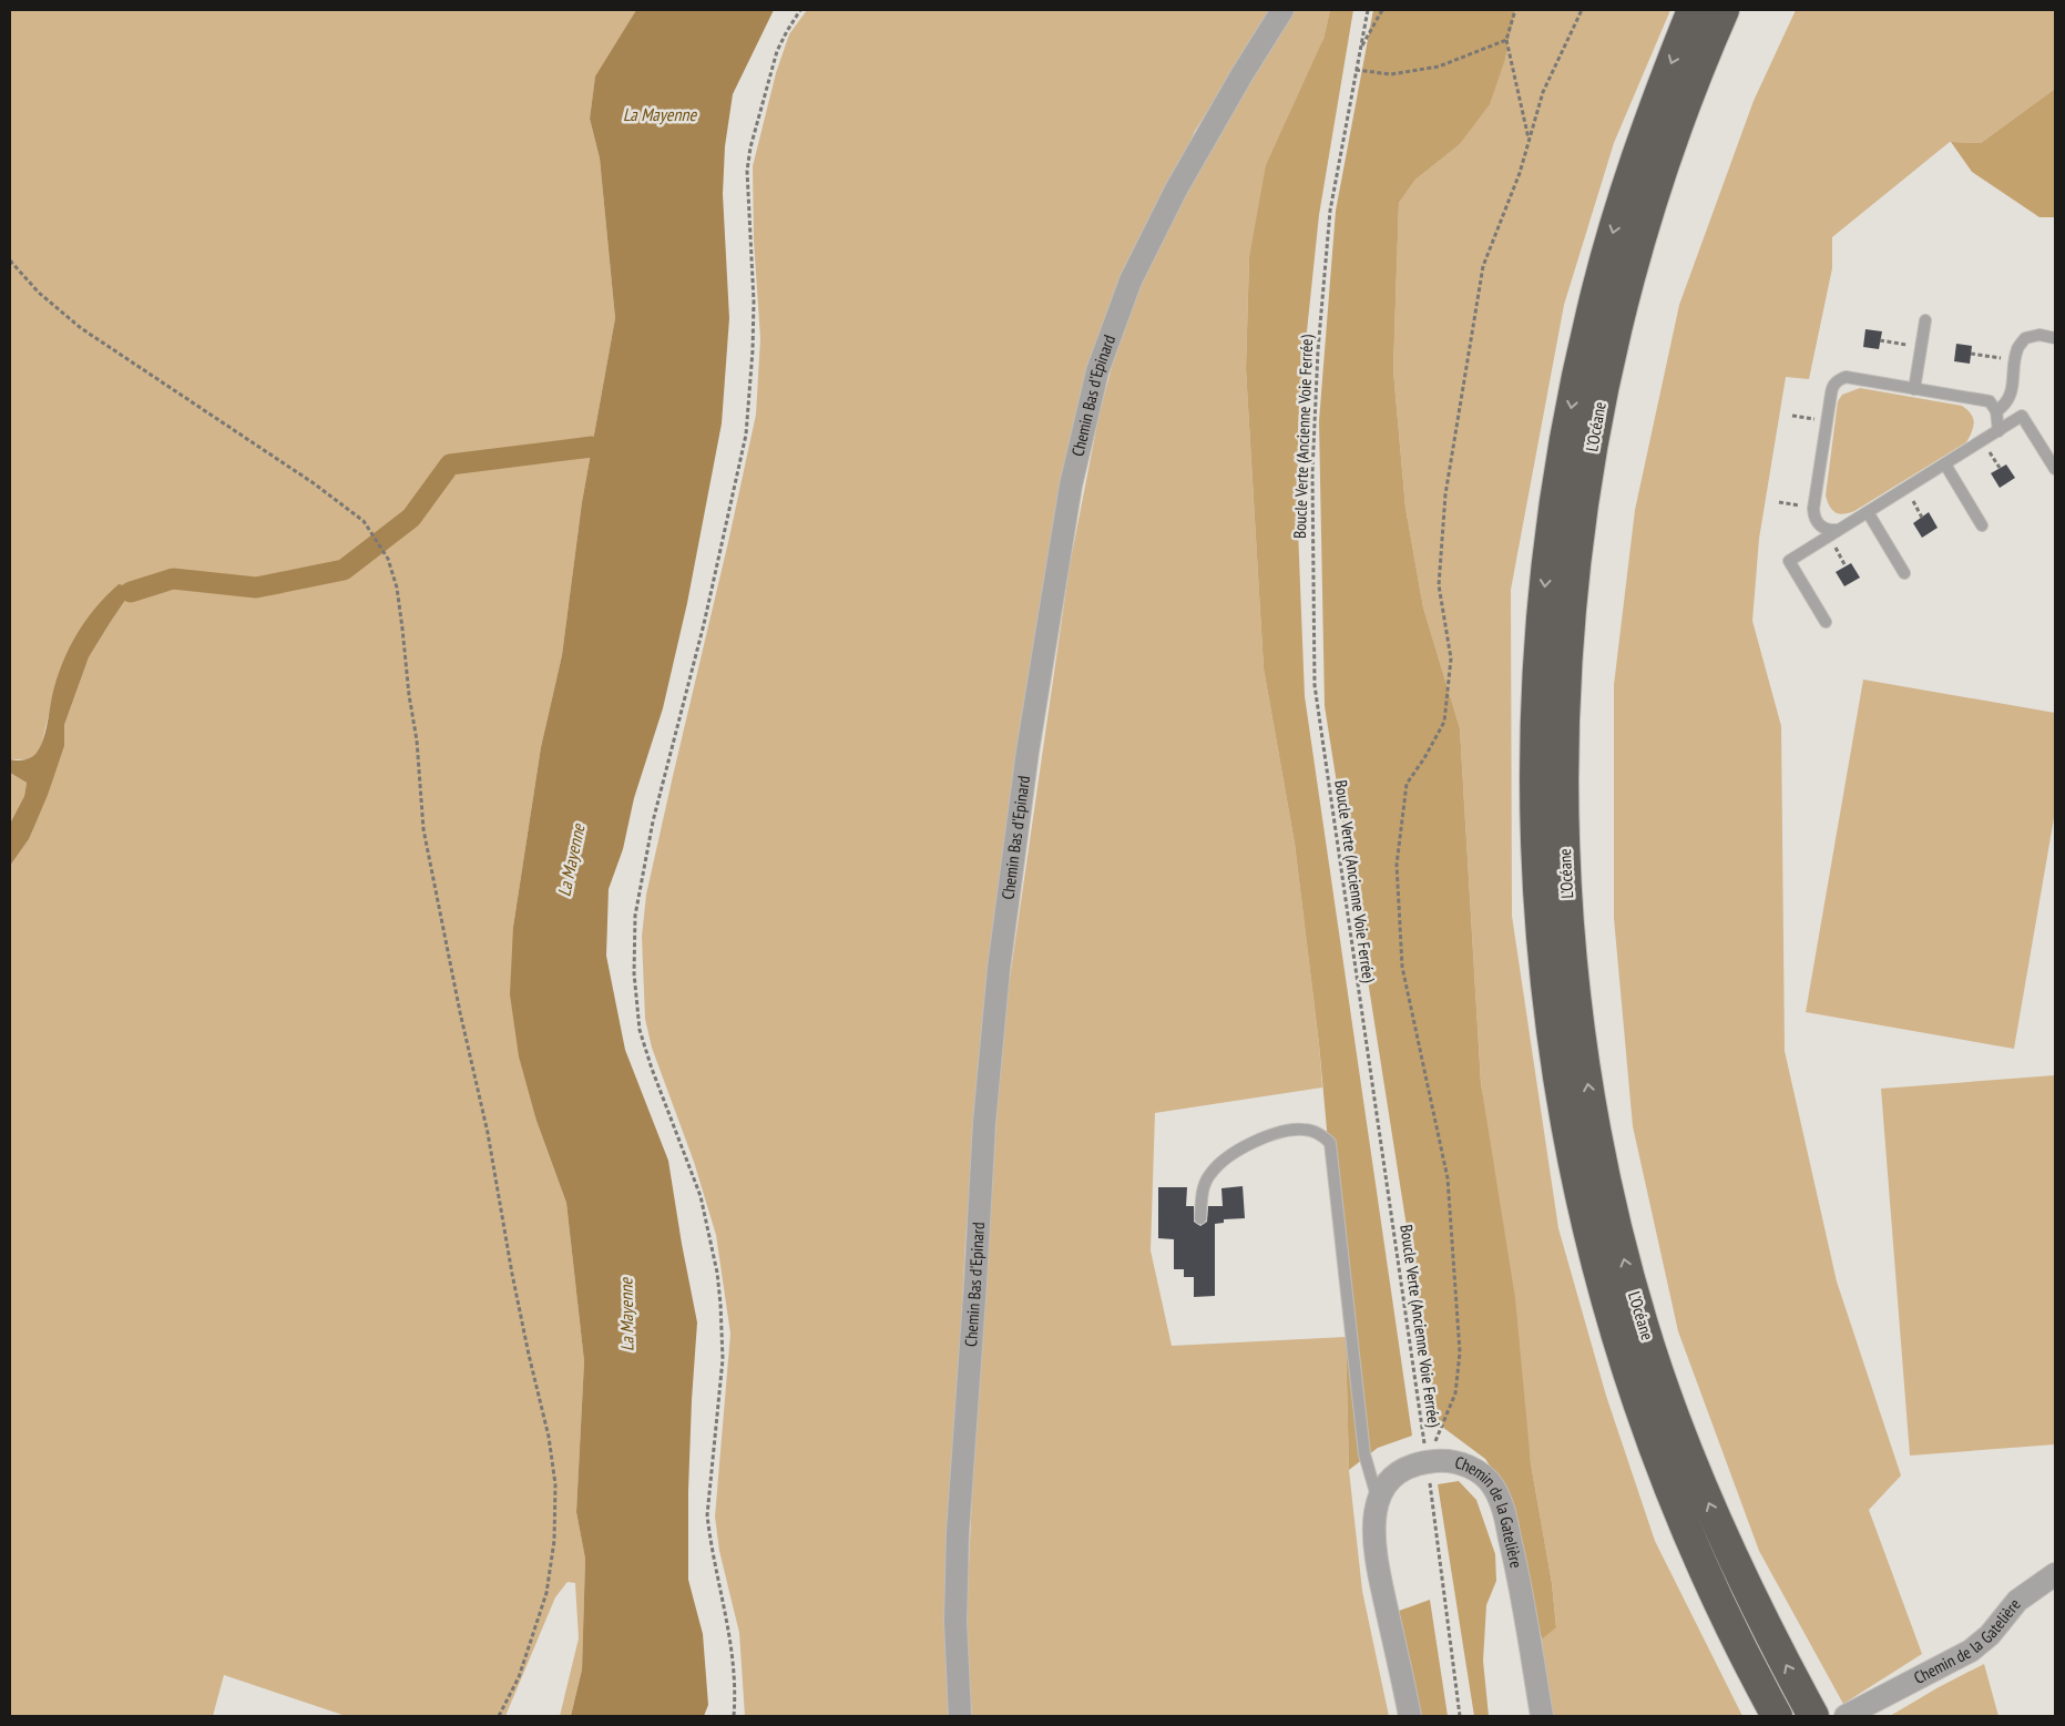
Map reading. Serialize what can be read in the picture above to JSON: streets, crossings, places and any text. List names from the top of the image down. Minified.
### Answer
{"streets":{"highway":["L’Océane"],"street":["Chemin Bas d'Epinard","Chemin de la Gatelière"],"path":["Boucle Verte (Ancienne Voie Ferrée)"]},"crossings":[["Boucle Verte (Ancienne Voie Ferrée)","Chemin de la Gatelière"]],"water":["La Mayenne"]}
